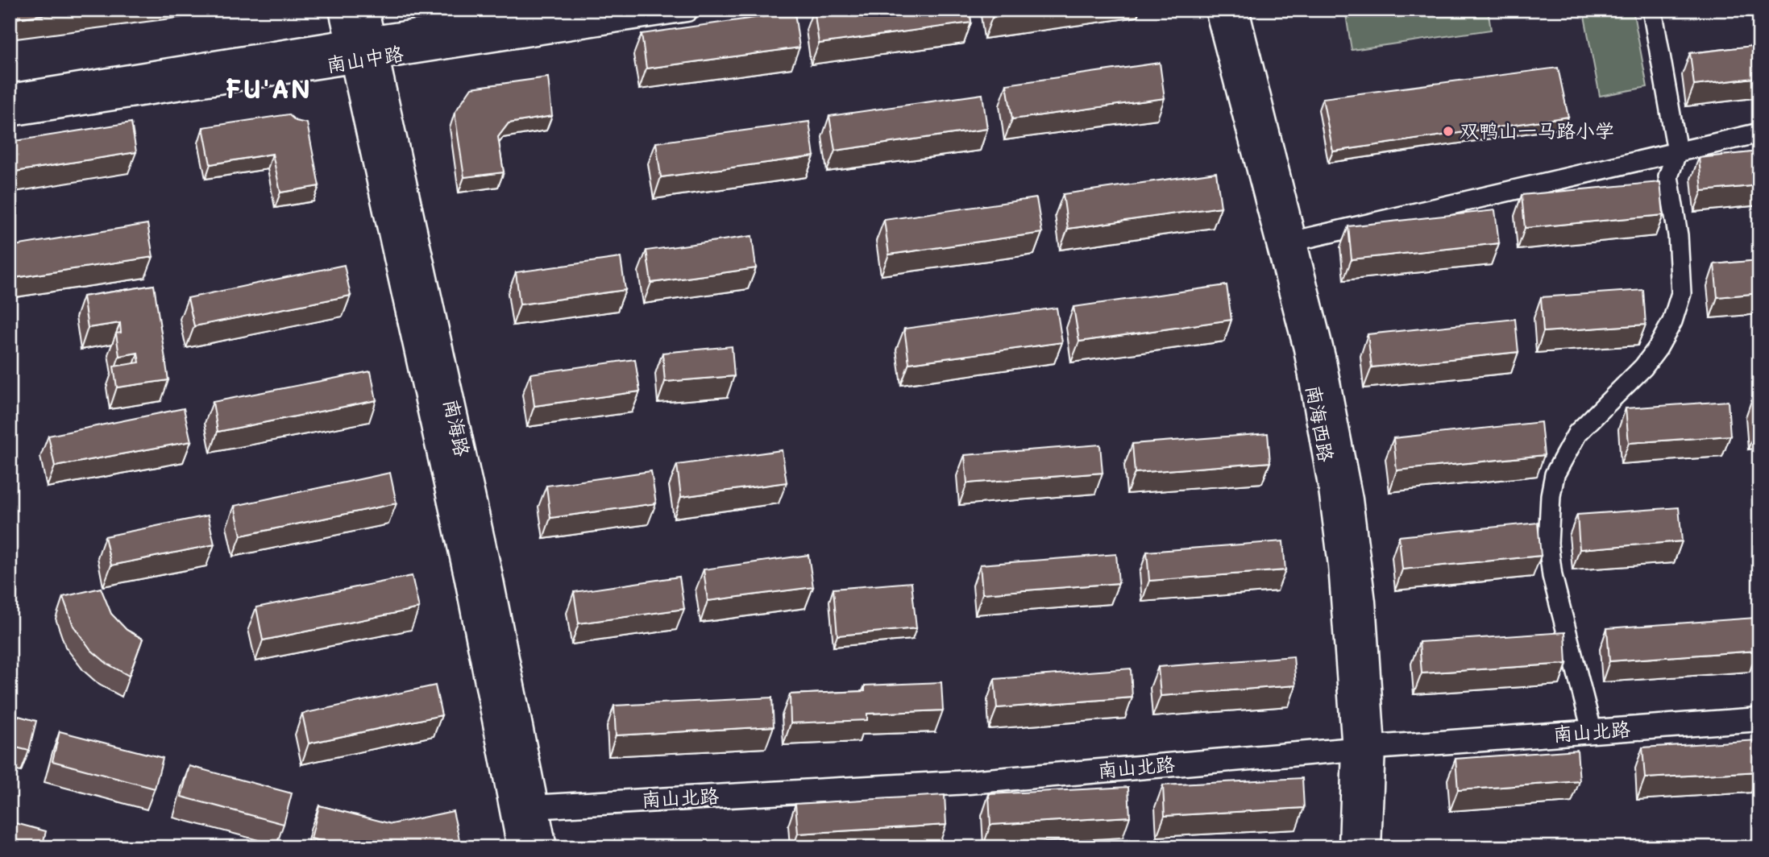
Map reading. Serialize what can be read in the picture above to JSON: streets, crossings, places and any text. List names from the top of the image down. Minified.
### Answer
{"streets":{"main road":["南海路"],"street":["南山中路","南海西路","南山北路"]},"crossings":[["南山中路","南海路"],["南海西路","南山北路"],["南海路","南山北路"]],"districts":["FU'AN"],"places":["双鸭山一马路小学"]}
